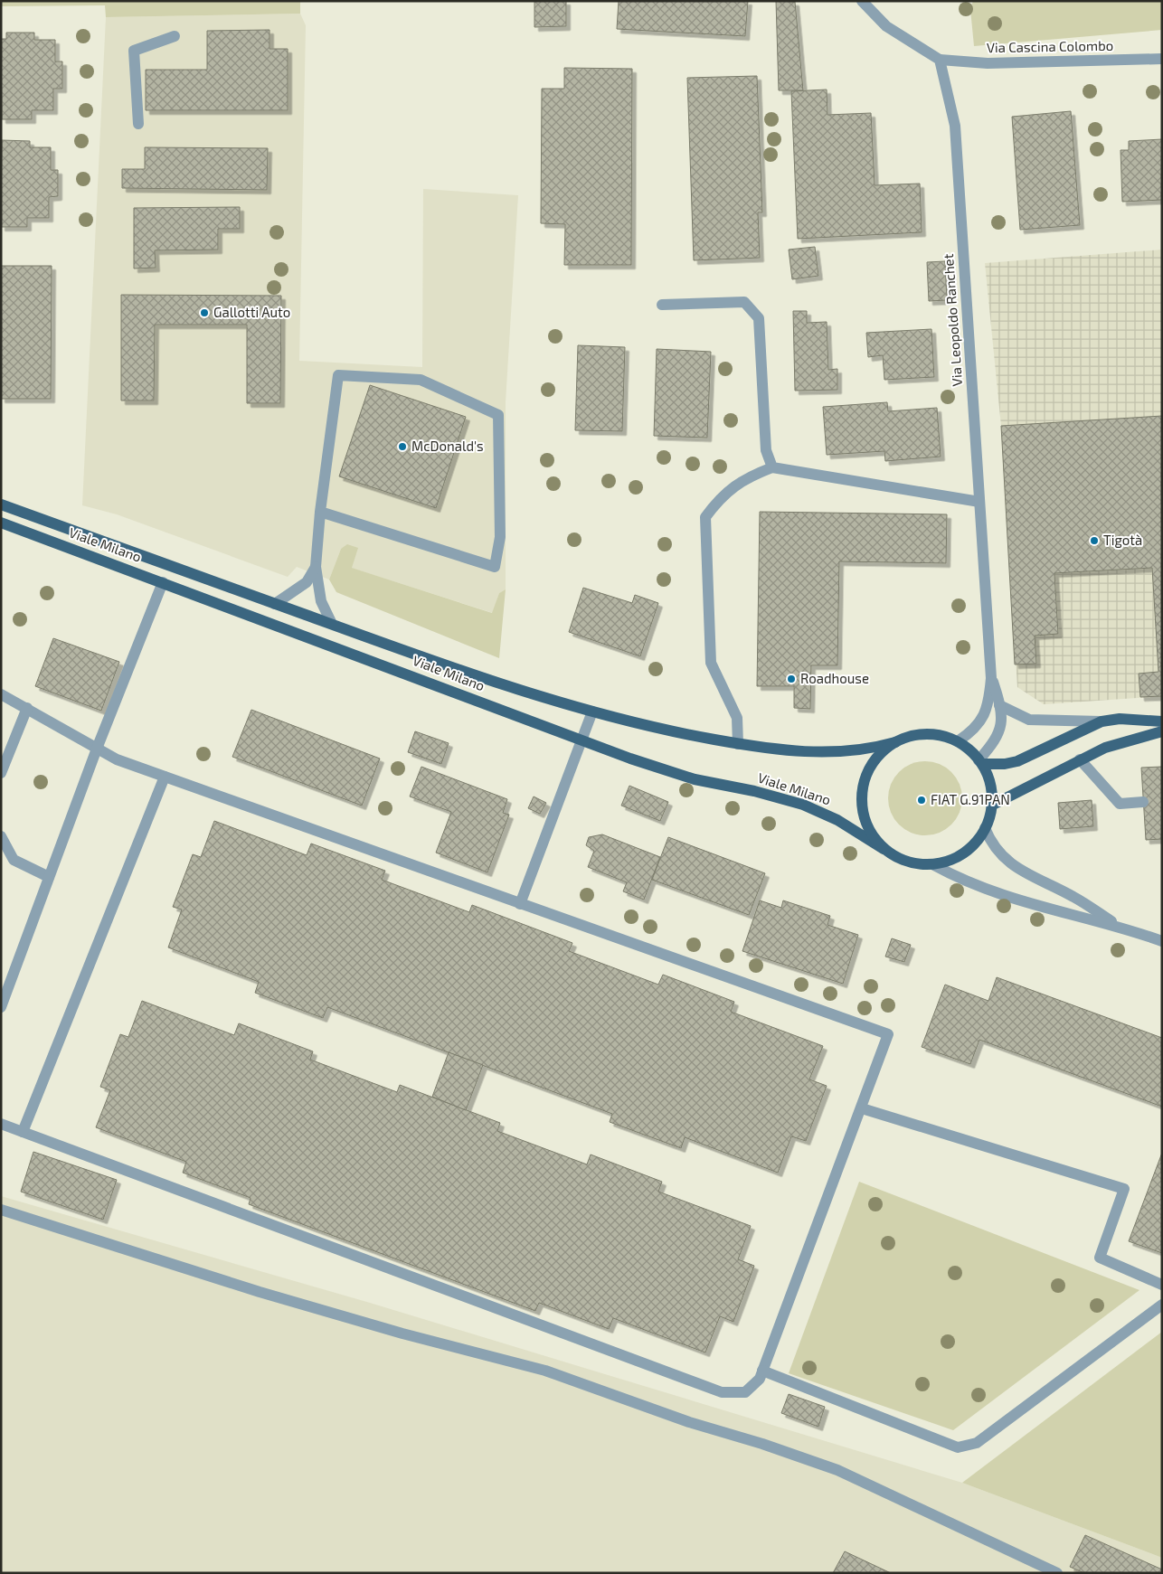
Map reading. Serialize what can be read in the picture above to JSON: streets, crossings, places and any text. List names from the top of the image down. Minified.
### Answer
{"streets":{"main road":["Viale Milano"],"street":["Via Cascina Colombo","Via Leopoldo Ranchet"]},"crossings":[["Via Cascina Colombo","Via Leopoldo Ranchet"]],"places":["Gallotti Auto","McDonald's","Tigotà","Roadhouse","FIAT G.91PAN"]}
